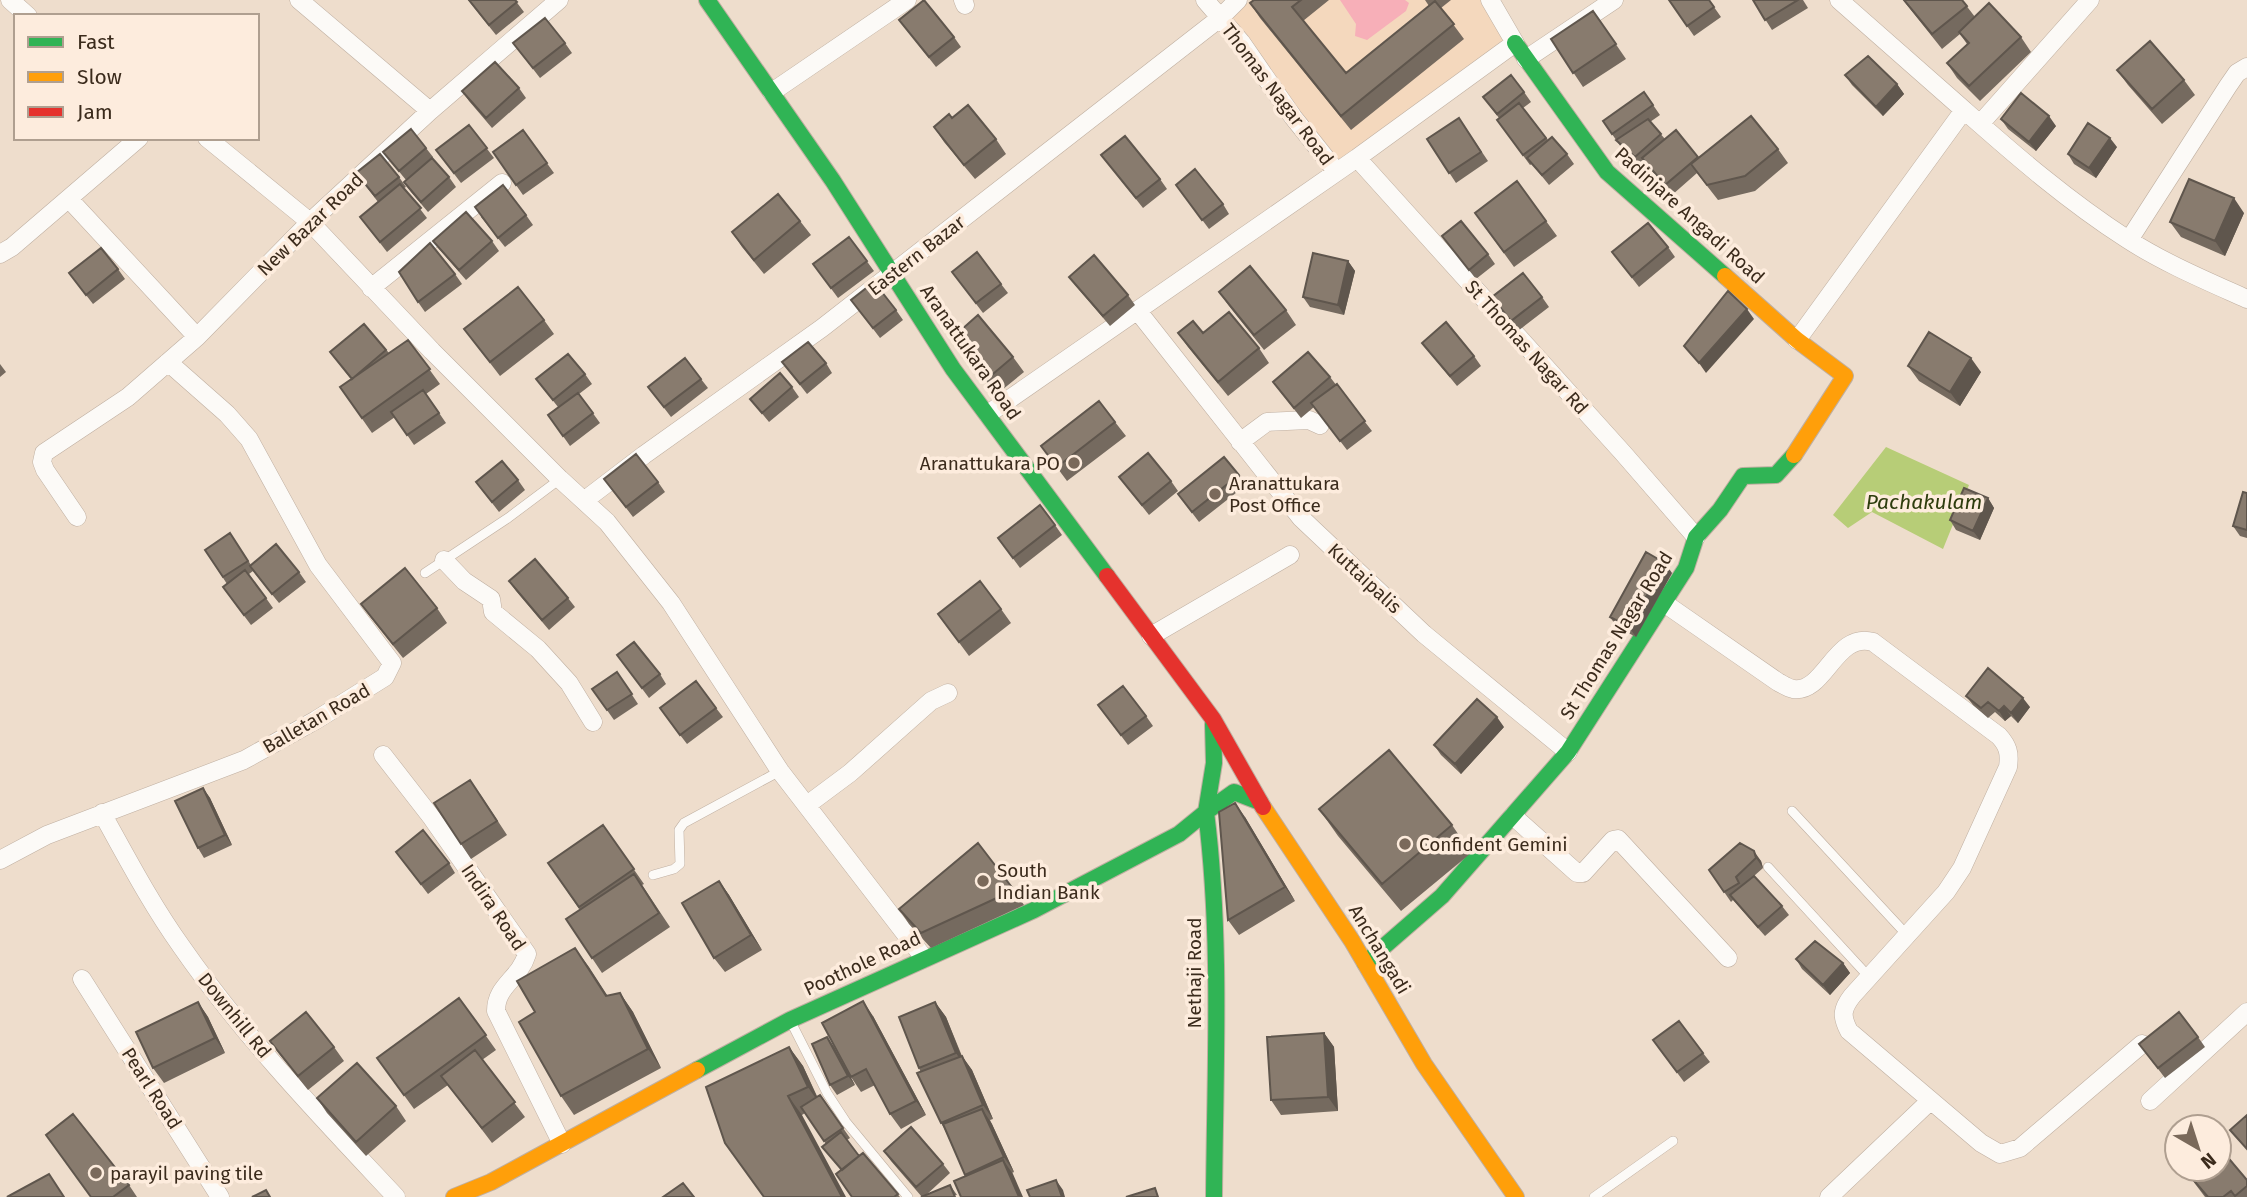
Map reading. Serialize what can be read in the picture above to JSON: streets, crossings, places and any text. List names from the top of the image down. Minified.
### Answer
{"streets":{"street":["Thomas Nagar Road","Padinjare Angadi Road","New Bazar Road","Eastern Bazar","St Thomas Nagar Rd","Aranattukara Road","Kuttaipalis","St Thomas Nagar Road","Balletan Road","Indira Road","Anchangadi","Poothole Road","Nethaji Road","Downhill Rd","Pearl Road"]},"crossings":[["Thomas Nagar Road","Eastern Bazar"],["Padinjare Angadi Road","St Thomas Nagar Rd"],["Padinjare Angadi Road","St Thomas Nagar Road"],["New Bazar Road","Balletan Road"],["Eastern Bazar","Aranattukara Road"],["St Thomas Nagar Rd","St Thomas Nagar Road"],["Aranattukara Road","Anchangadi"],["Kuttaipalis","St Thomas Nagar Road"],["Balletan Road","Downhill Rd"],["Indira Road","Poothole Road"],["Poothole Road","Nethaji Road"]],"water":["Pachakulam"],"places":["Aranattukara PO","Aranattukara Post Office","Confident Gemini","South Indian Bank","parayil paving tile"],"legend":["Fast","Slow","Jam"],"north":"bottom right"}
